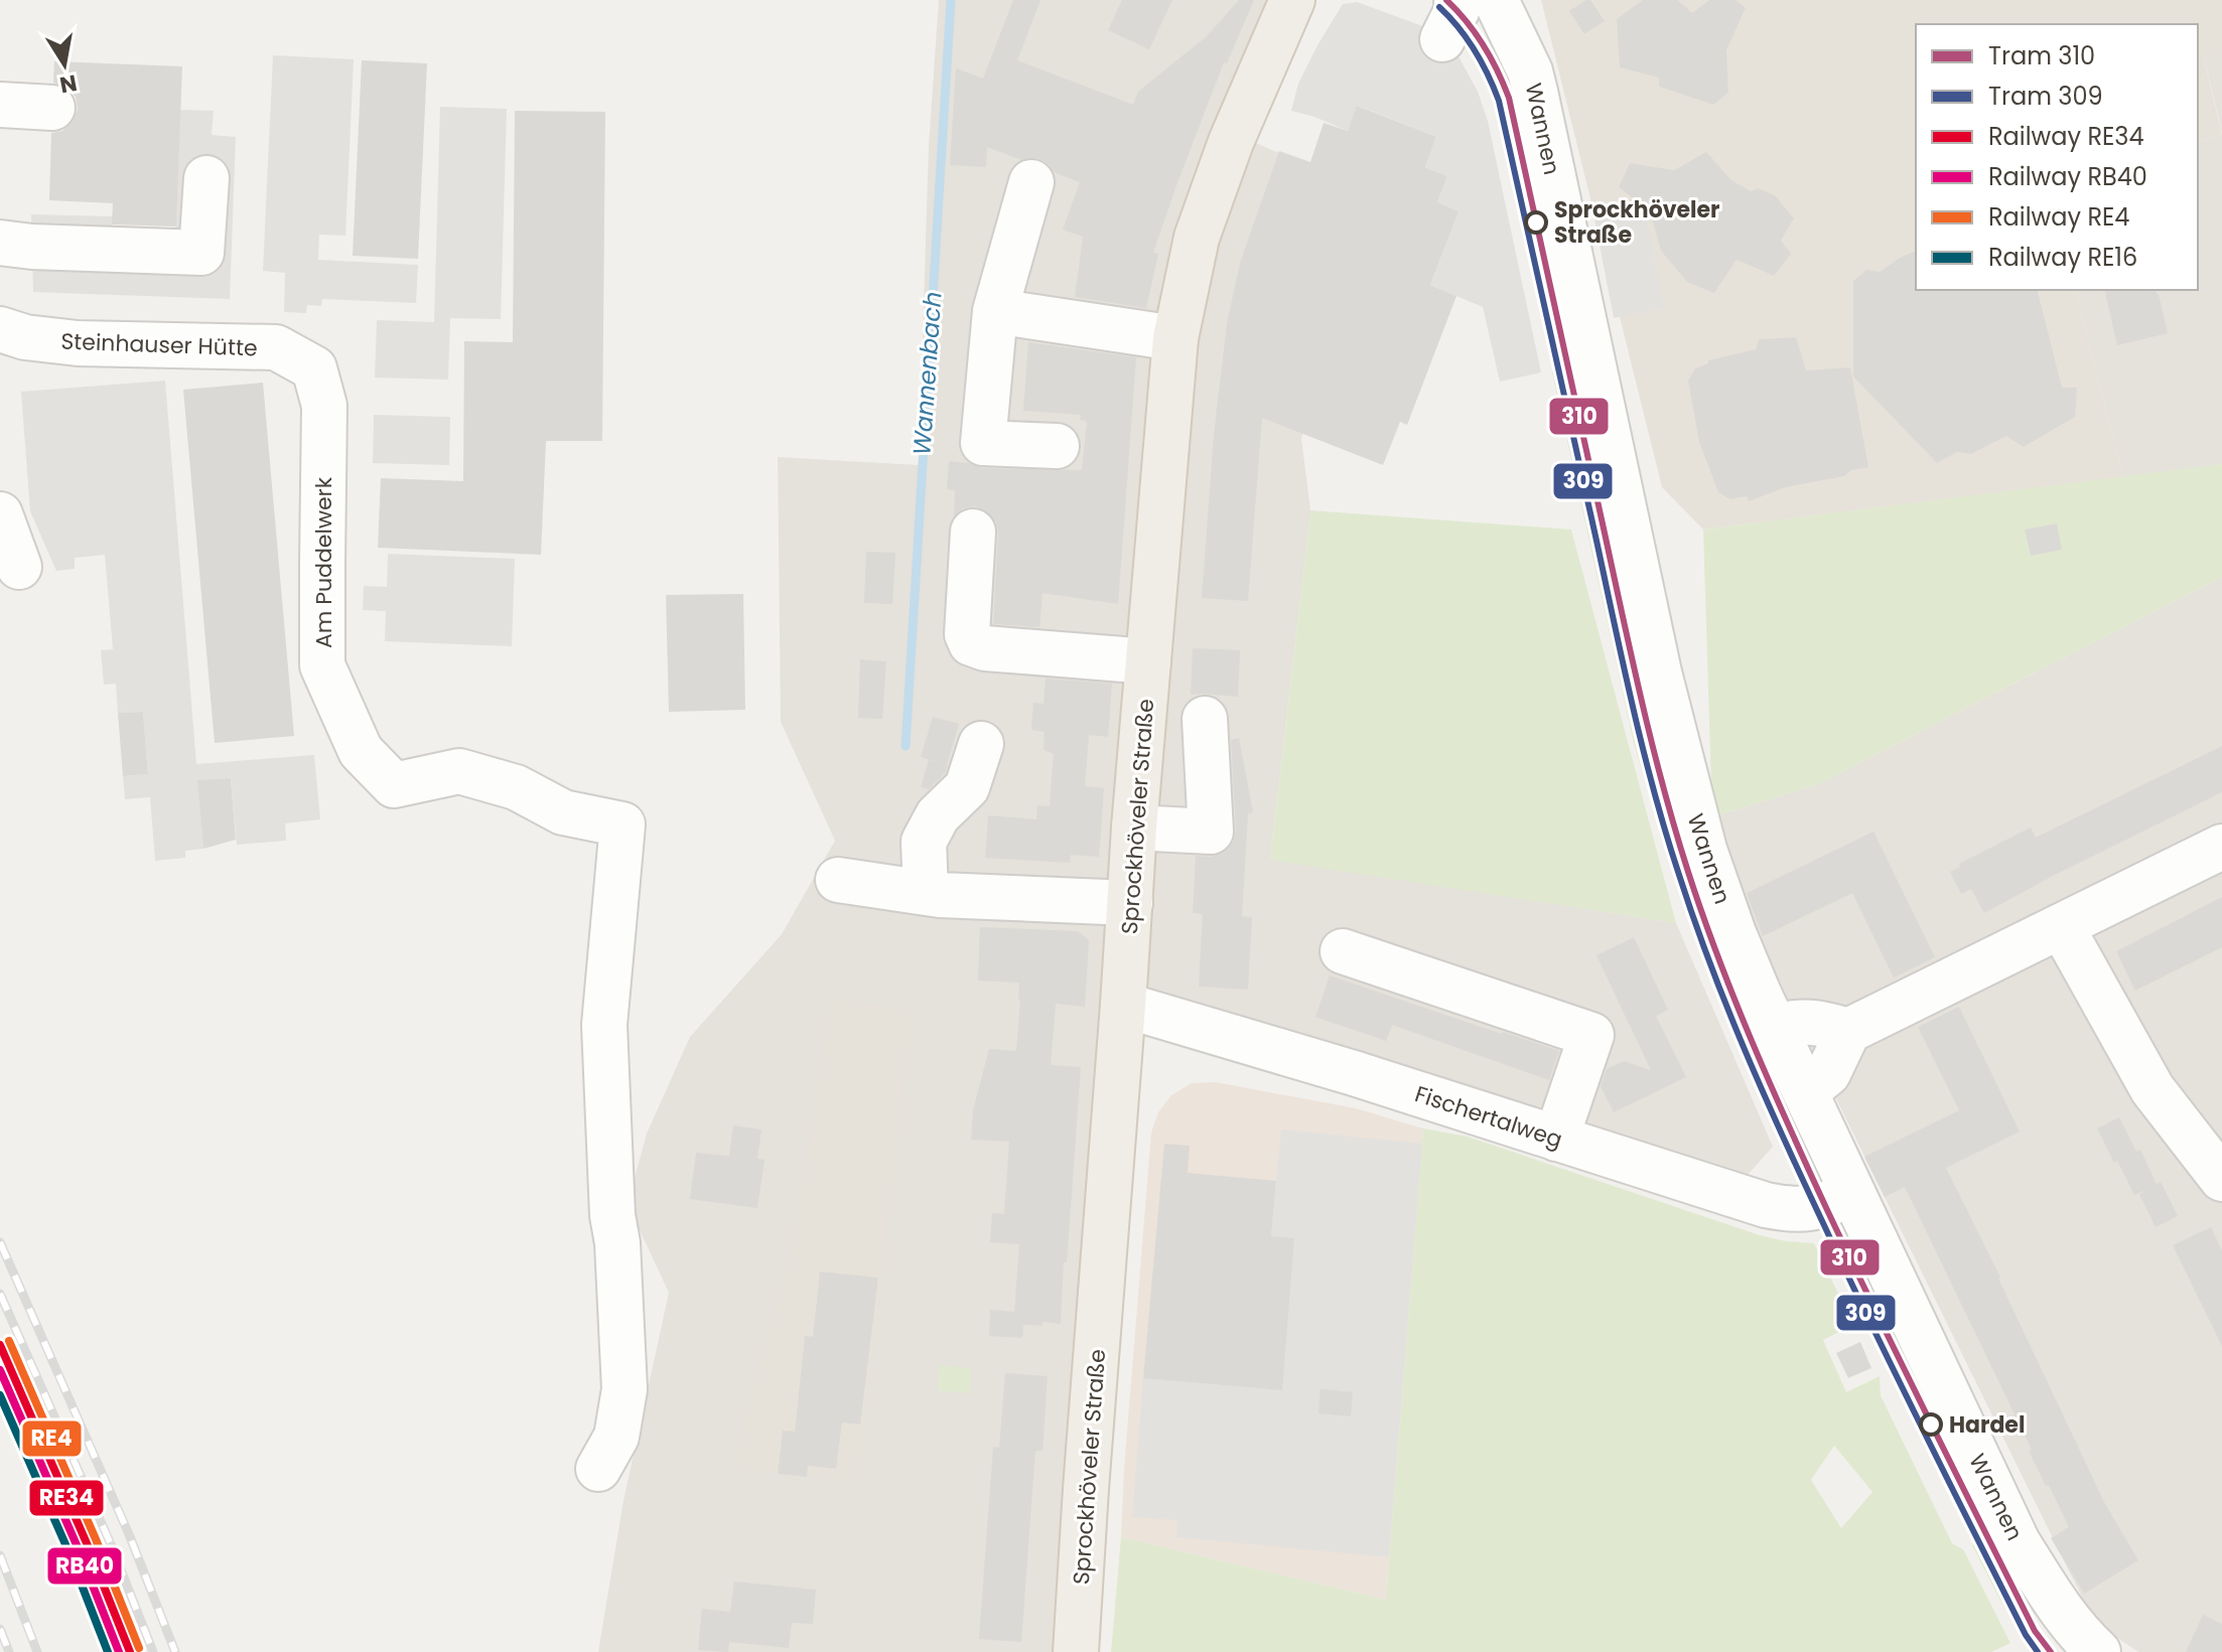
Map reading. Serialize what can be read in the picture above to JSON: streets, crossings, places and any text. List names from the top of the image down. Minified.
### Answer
{"streets":{"main road":["Sprockhöveler Straße"],"street":["Wannen","Steinhauser Hütte","Am Puddelwerk","Fischertalweg"]},"crossings":[["Wannen","Fischertalweg"],["Steinhauser Hütte","Am Puddelwerk"],["Sprockhöveler Straße","Fischertalweg"]],"water":["Wannenbach"],"places":["Sprockhöveler Straße","Hardel"],"lines":["tram line 310","tram line 309","rail line RE4","rail line RE34","rail line RB40","rail line RE16"],"legend":["Tram 310","Tram 309","Railway RE34","Railway RB40","Railway RE4","Railway RE16"],"north":"bottom"}
